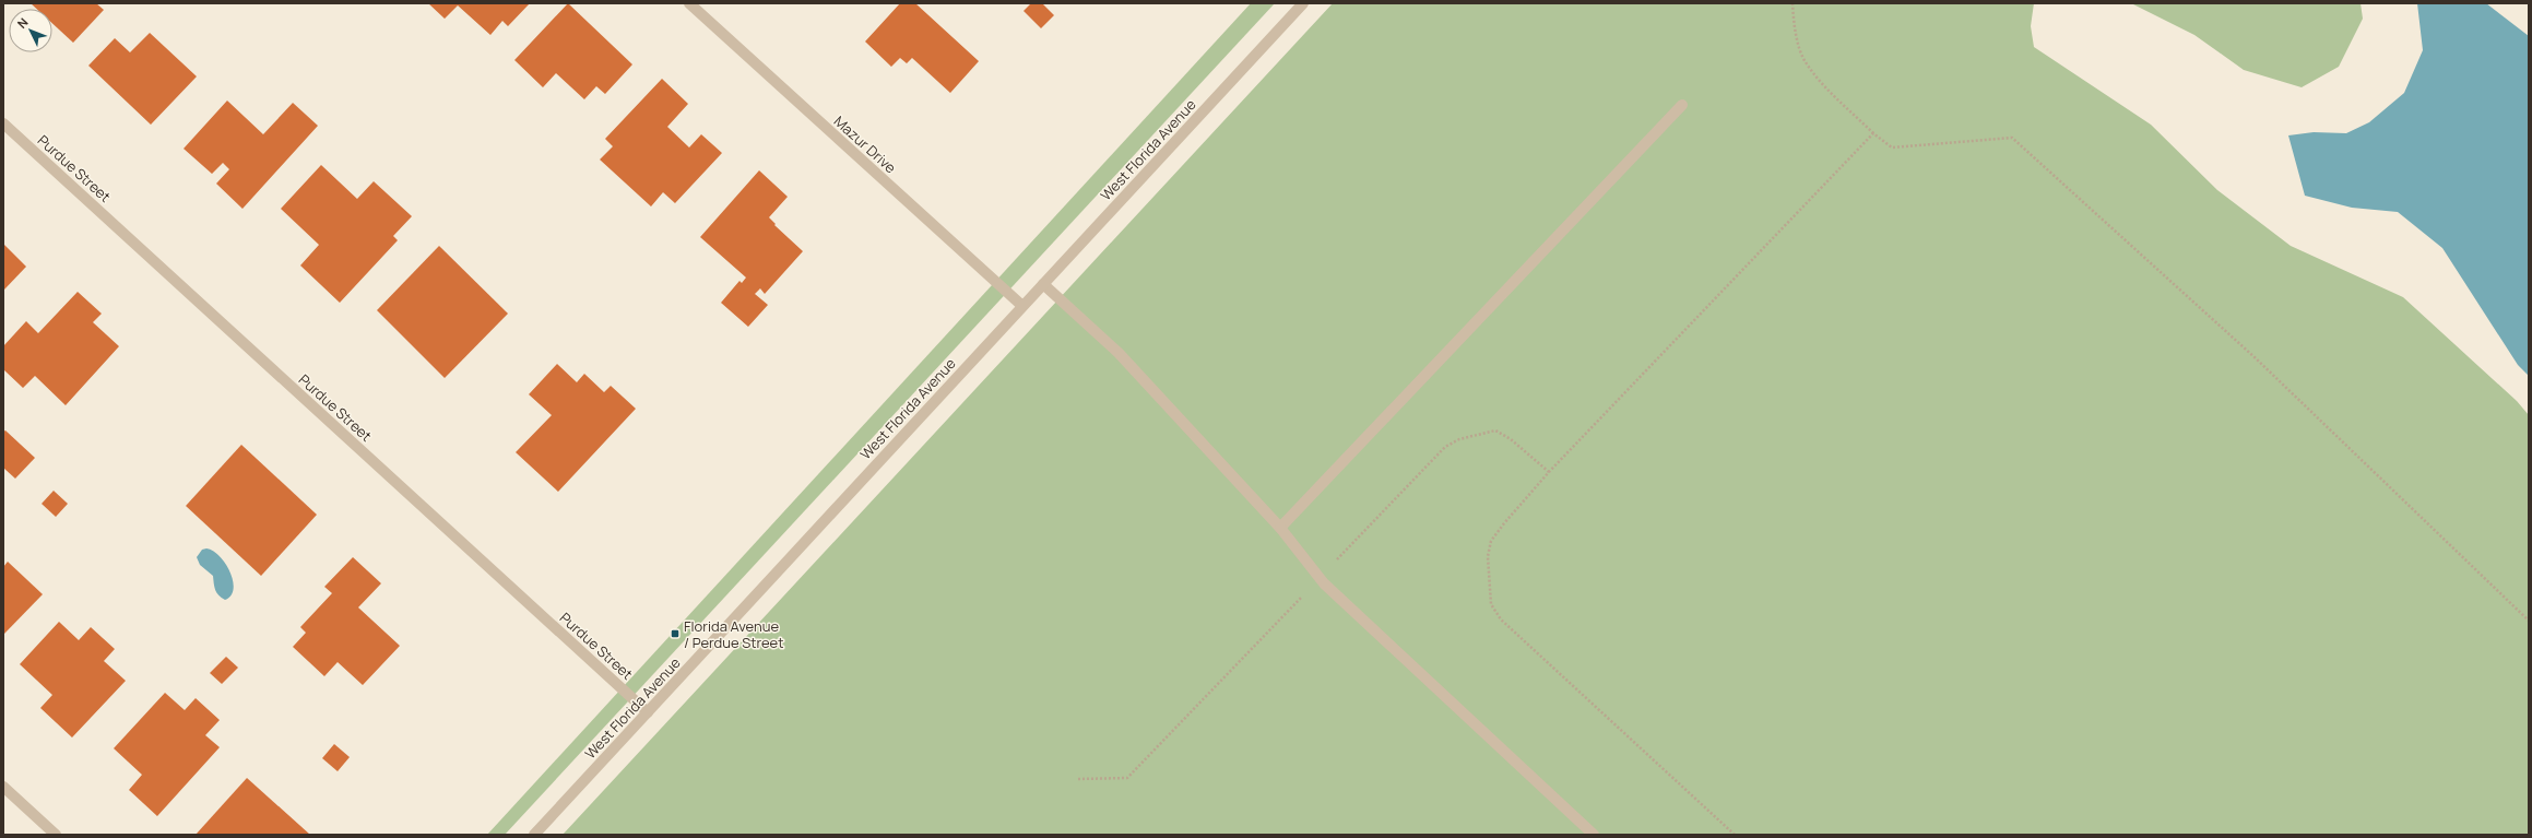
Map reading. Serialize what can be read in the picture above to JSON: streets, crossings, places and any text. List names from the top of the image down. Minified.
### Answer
{"streets":{"street":["Mazur Drive","West Florida Avenue","Purdue Street"]},"crossings":[["Mazur Drive","West Florida Avenue"],["West Florida Avenue","Purdue Street"]],"places":{"transit":["Florida Avenue / Perdue Street"]},"north":"top left"}
